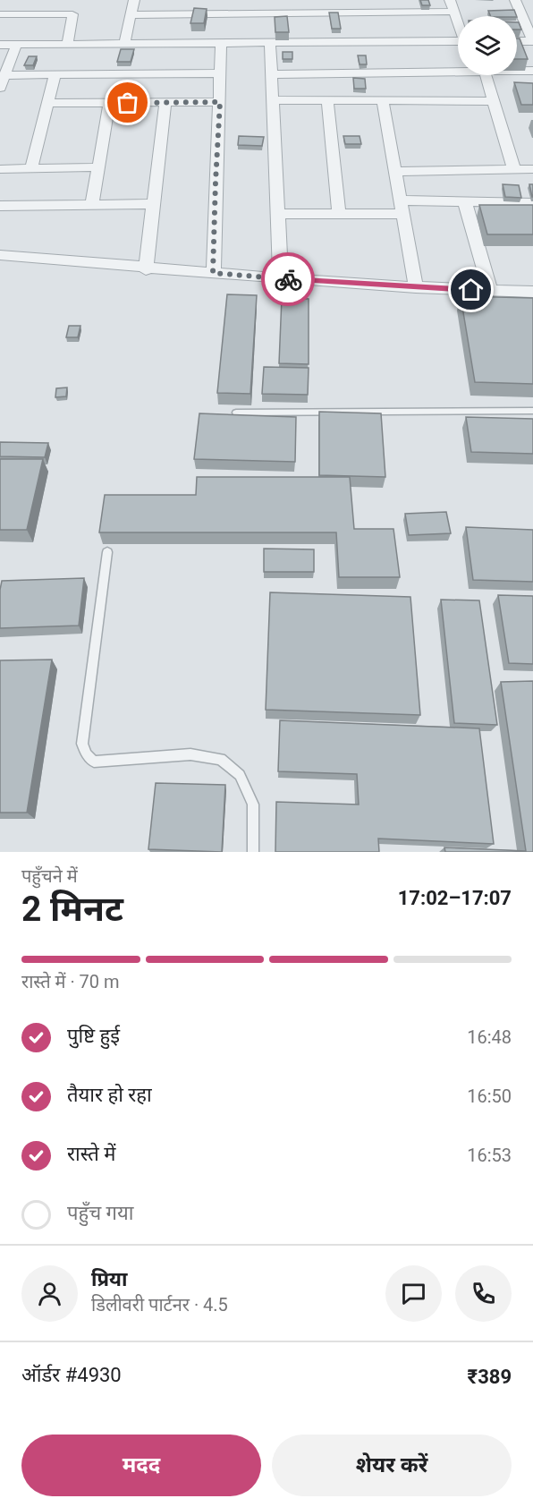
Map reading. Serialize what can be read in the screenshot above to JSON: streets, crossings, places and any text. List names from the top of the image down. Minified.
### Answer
{"page":{"heading":["2 मिनट","पहुँचने में","17:02–17:07"],"panel":["प्रिया","डिलीवरी पार्टनर · 4.5","ऑर्डर #4930","₹389"],"bar":"रास्ते में · 70 m","list":[["पुष्टि हुई","16:48"],["तैयार हो रहा","16:50"],["रास्ते में","16:53"],"पहुँच गया"],"buttons":["मदद","शेयर करें"]}}
